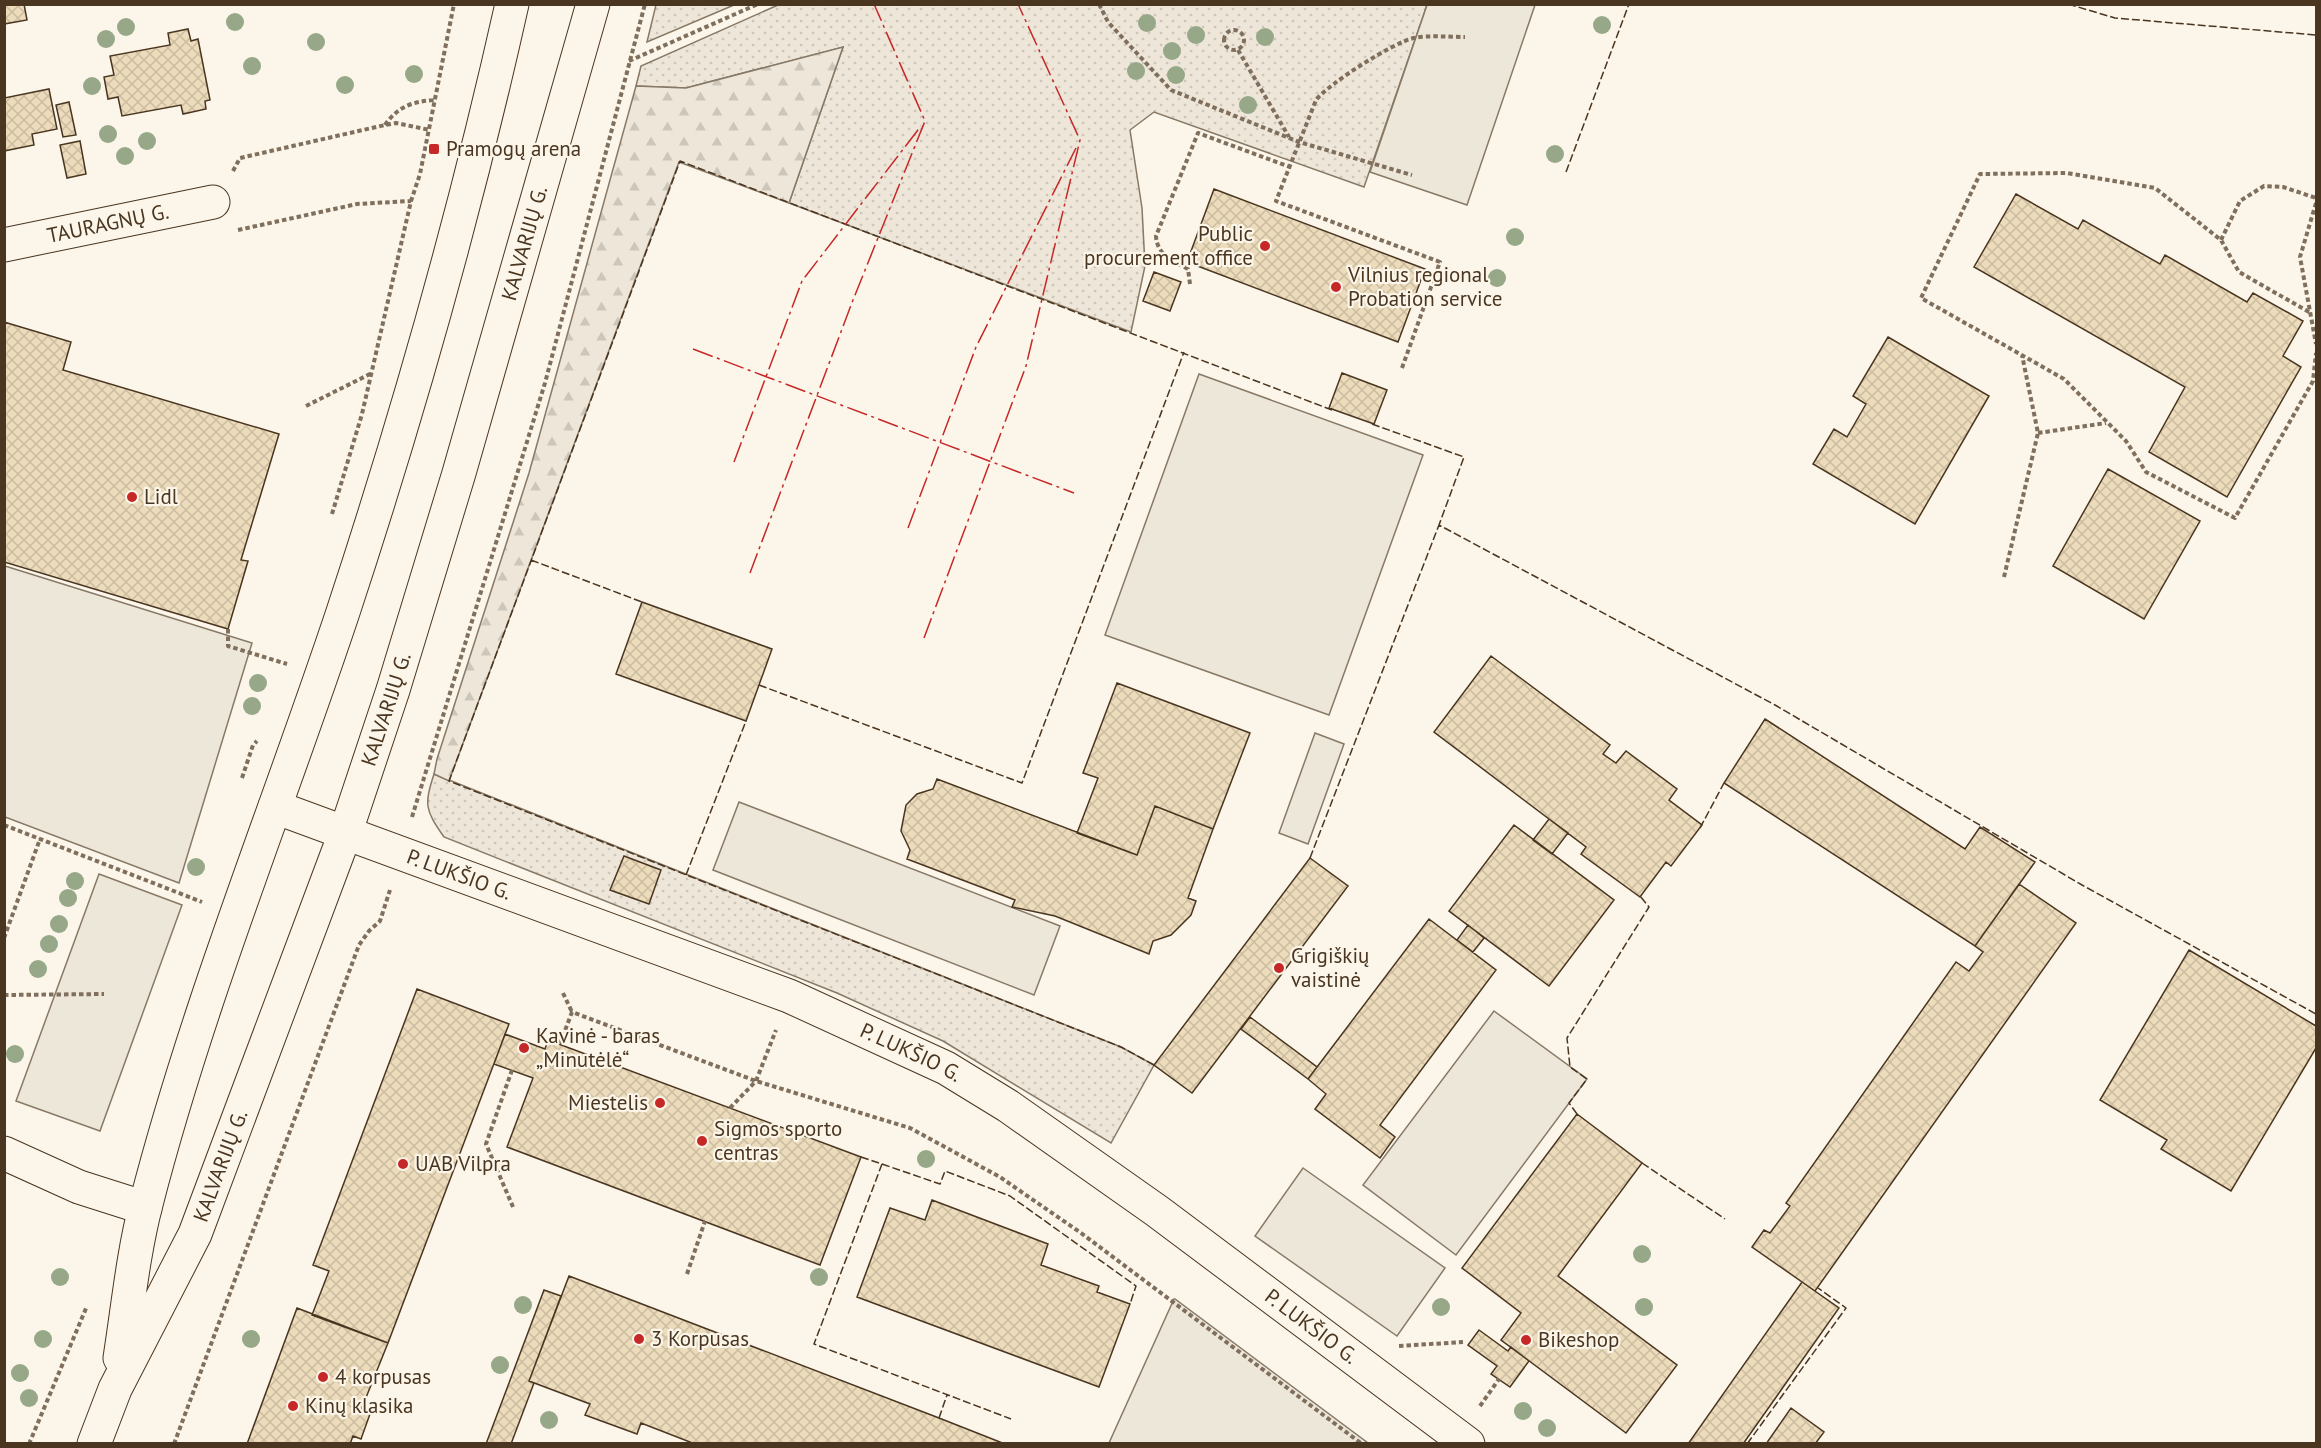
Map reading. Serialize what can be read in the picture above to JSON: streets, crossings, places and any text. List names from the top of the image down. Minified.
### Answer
{"streets":{"main road":["TAURAGNŲ G.","KALVARIJŲ G.","P. LUKŠIO G."]},"crossings":[["KALVARIJŲ G.","P. LUKŠIO G."]],"places":{"transit":["Pramogų arena"],"other":["Public procurement office","Vilnius regional Probation service","Lidl","Grigiškių vaistinė","Kavinė - baras „Minutėlė“","Miestelis","Sigmos sporto centras","UAB Vilpra","3 Korpusas","Bikeshop","4 korpusas","Kinų klasika"]}}
